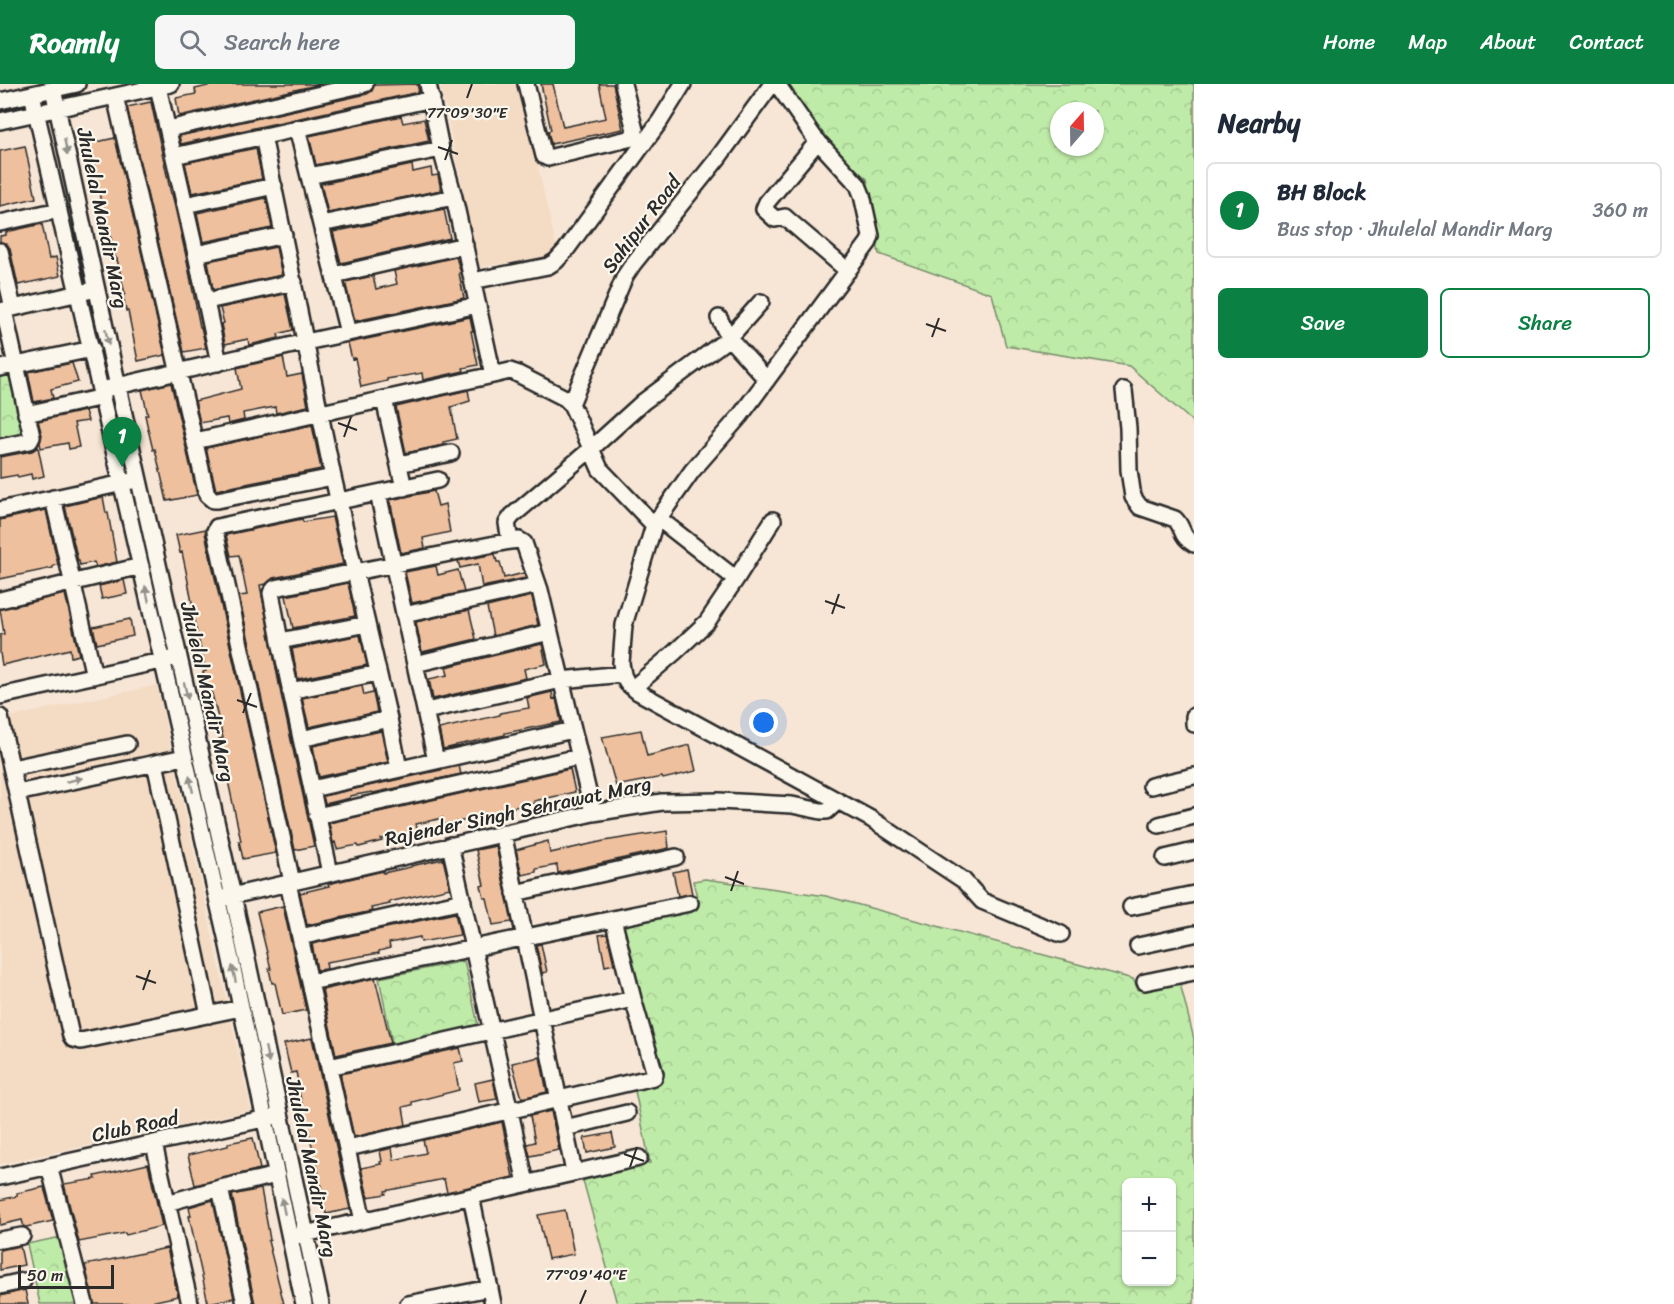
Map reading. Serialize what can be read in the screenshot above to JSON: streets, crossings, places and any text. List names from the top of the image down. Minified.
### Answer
{"streets":{"street":["Jhulelal Mandir Marg","Sahipur Road","Rajender Singh Sehrawat Marg","Club Road"]},"crossings":[["Jhulelal Mandir Marg","Rajender Singh Sehrawat Marg"],["Jhulelal Mandir Marg","Club Road"]],"scale_bar":"50 m","north":"top","page":{"header":"Roamly","search":"Search here","nav":["Home","Map","About","Contact"],"heading":"Nearby","list":[{"mark":"1","name":"BH Block","note":"Bus stop · Jhulelal Mandir Marg","value":"360 m"}],"buttons":["Save","Share"],"pins":"1","map_buttons":["+","−"],"scale":"50 m"},"coordinates":["77°09'30\"E","77°09'40\"E"]}
